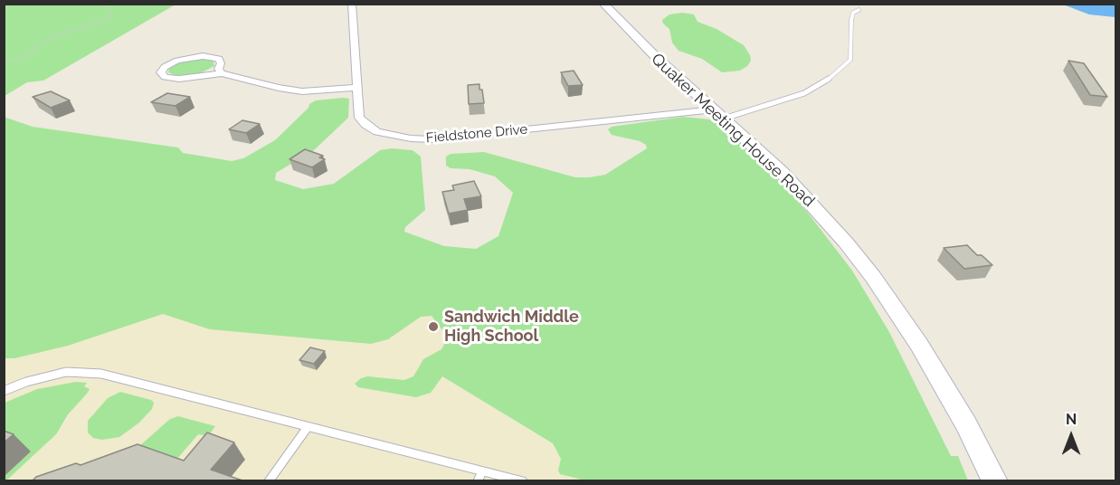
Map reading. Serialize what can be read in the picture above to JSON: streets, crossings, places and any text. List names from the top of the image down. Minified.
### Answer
{"streets":{"main road":["Quaker Meeting House Road"],"street":["Fieldstone Drive"]},"crossings":[["Quaker Meeting House Road","Fieldstone Drive"]],"places":["Sandwich Middle High School"],"north":"top"}
